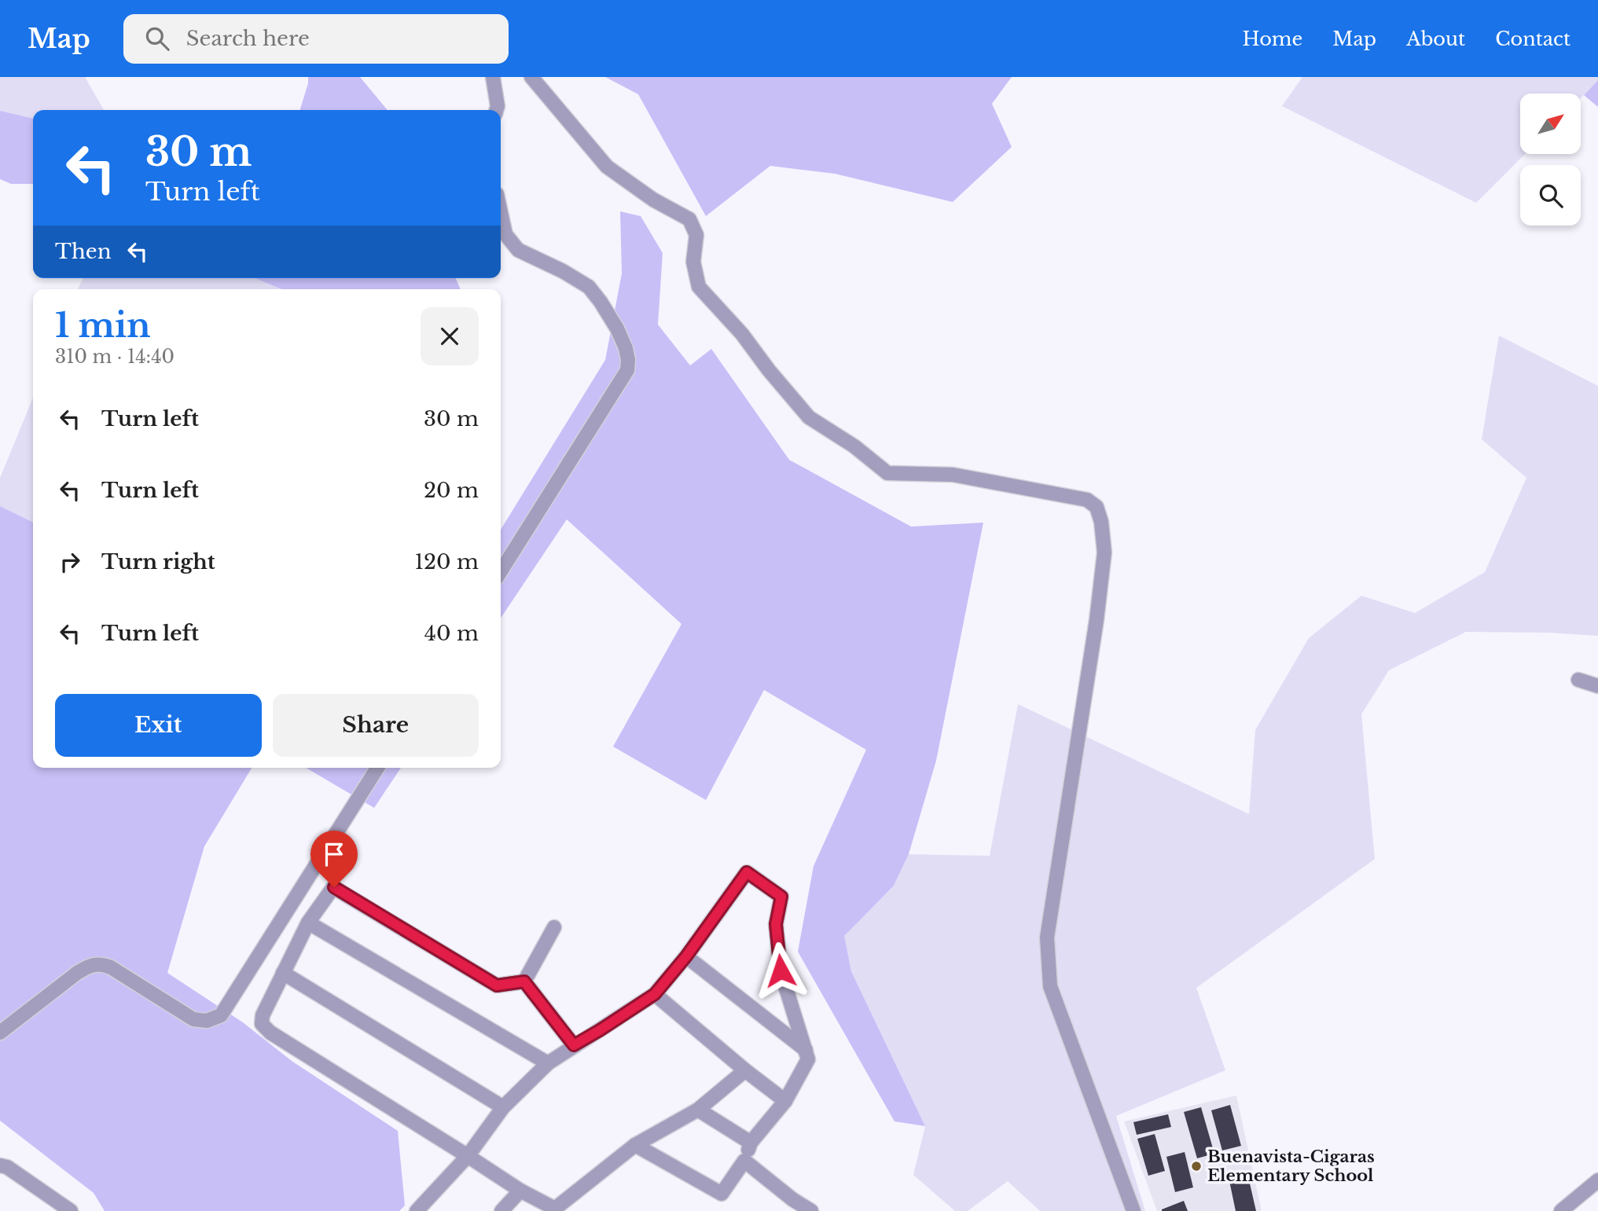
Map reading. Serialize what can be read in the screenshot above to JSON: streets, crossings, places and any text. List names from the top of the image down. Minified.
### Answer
{"places":["Buenavista-Cigaras Elementary School"],"north":"top right","page":{"header":"Map","search":"Search here","nav":["Home","Map","About","Contact"],"turn":["30 m","Turn left"],"then":"Then","heading":["1 min","310 m · 14:40"],"list":[{"name":"Turn left","value":"30 m"},{"name":"Turn left","value":"20 m"},{"name":"Turn right","value":"120 m"},{"name":"Turn left","value":"40 m"}],"buttons":["Exit","Share"]}}
